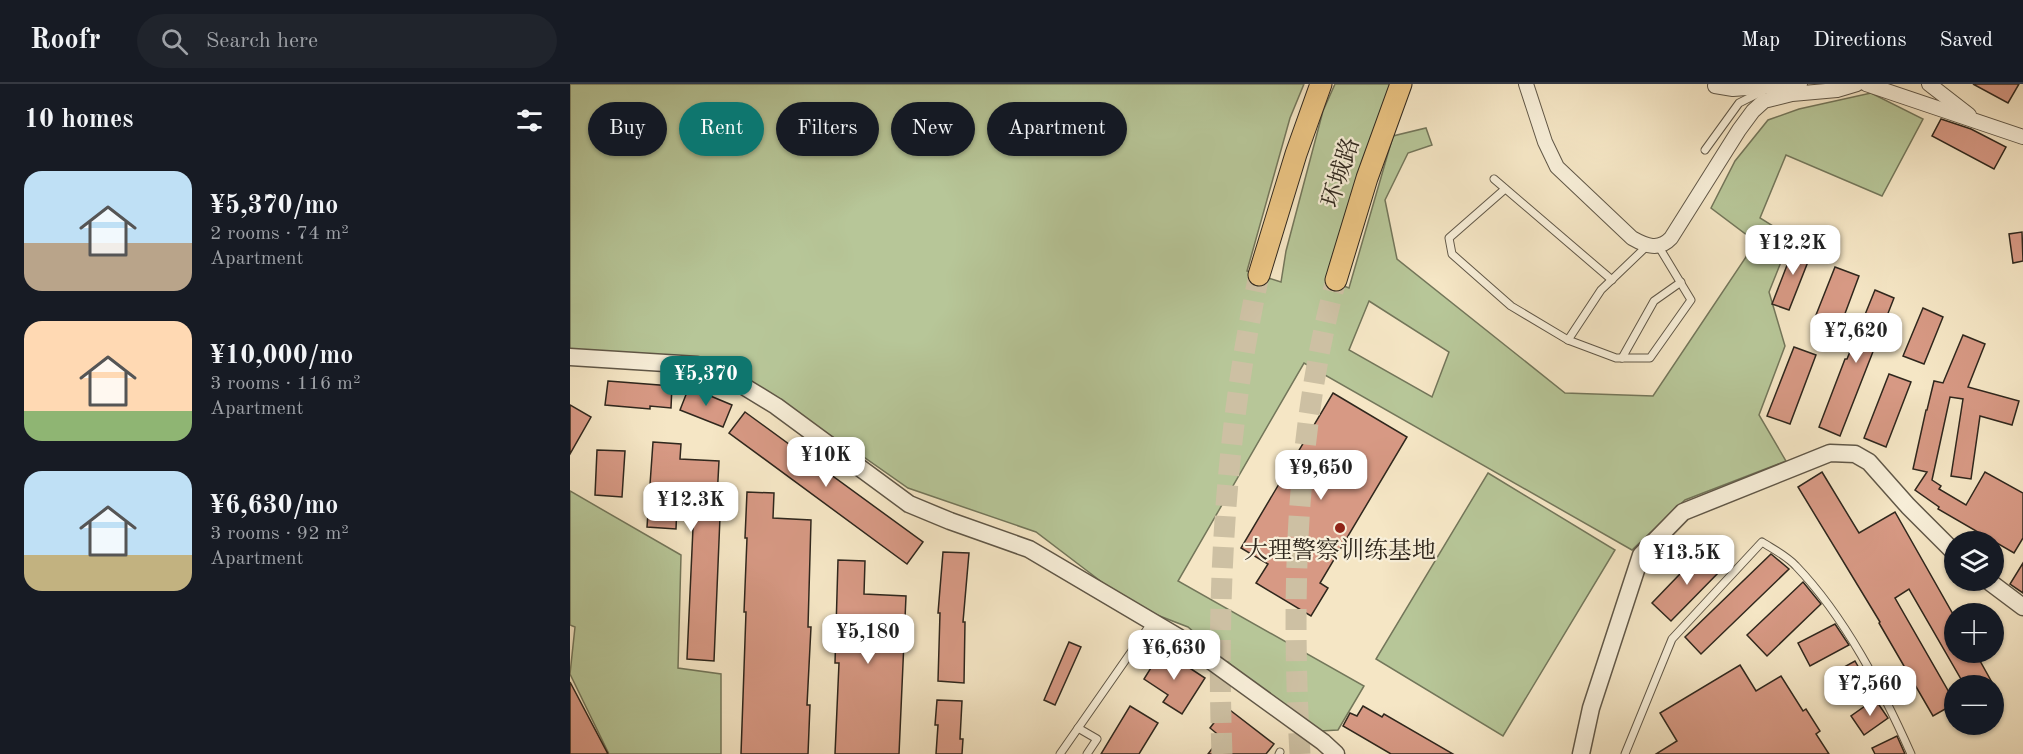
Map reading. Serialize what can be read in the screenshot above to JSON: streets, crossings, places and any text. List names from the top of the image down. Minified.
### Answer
{"streets":{"main road":["环城路"]},"places":["大理警察训练基地"],"page":{"header":"Roofr","search":"Search here","nav":["Map","Directions","Saved"],"heading":"10 homes","chip":["Buy","Rent","Filters","New","Apartment"],"list":[{"name":"¥5,370/mo","note":"2 rooms · 74 m² · Apartment"},{"name":"¥10,000/mo","note":"3 rooms · 116 m² · Apartment"},{"name":"¥6,630/mo","note":"3 rooms · 92 m² · Apartment"}],"price":["¥12.2K","¥7,620","¥5,370","¥10K","¥9,650","¥12.3K","¥13.5K","¥5,180","¥6,630","¥7,560"],"map_buttons":["+","−"]}}
